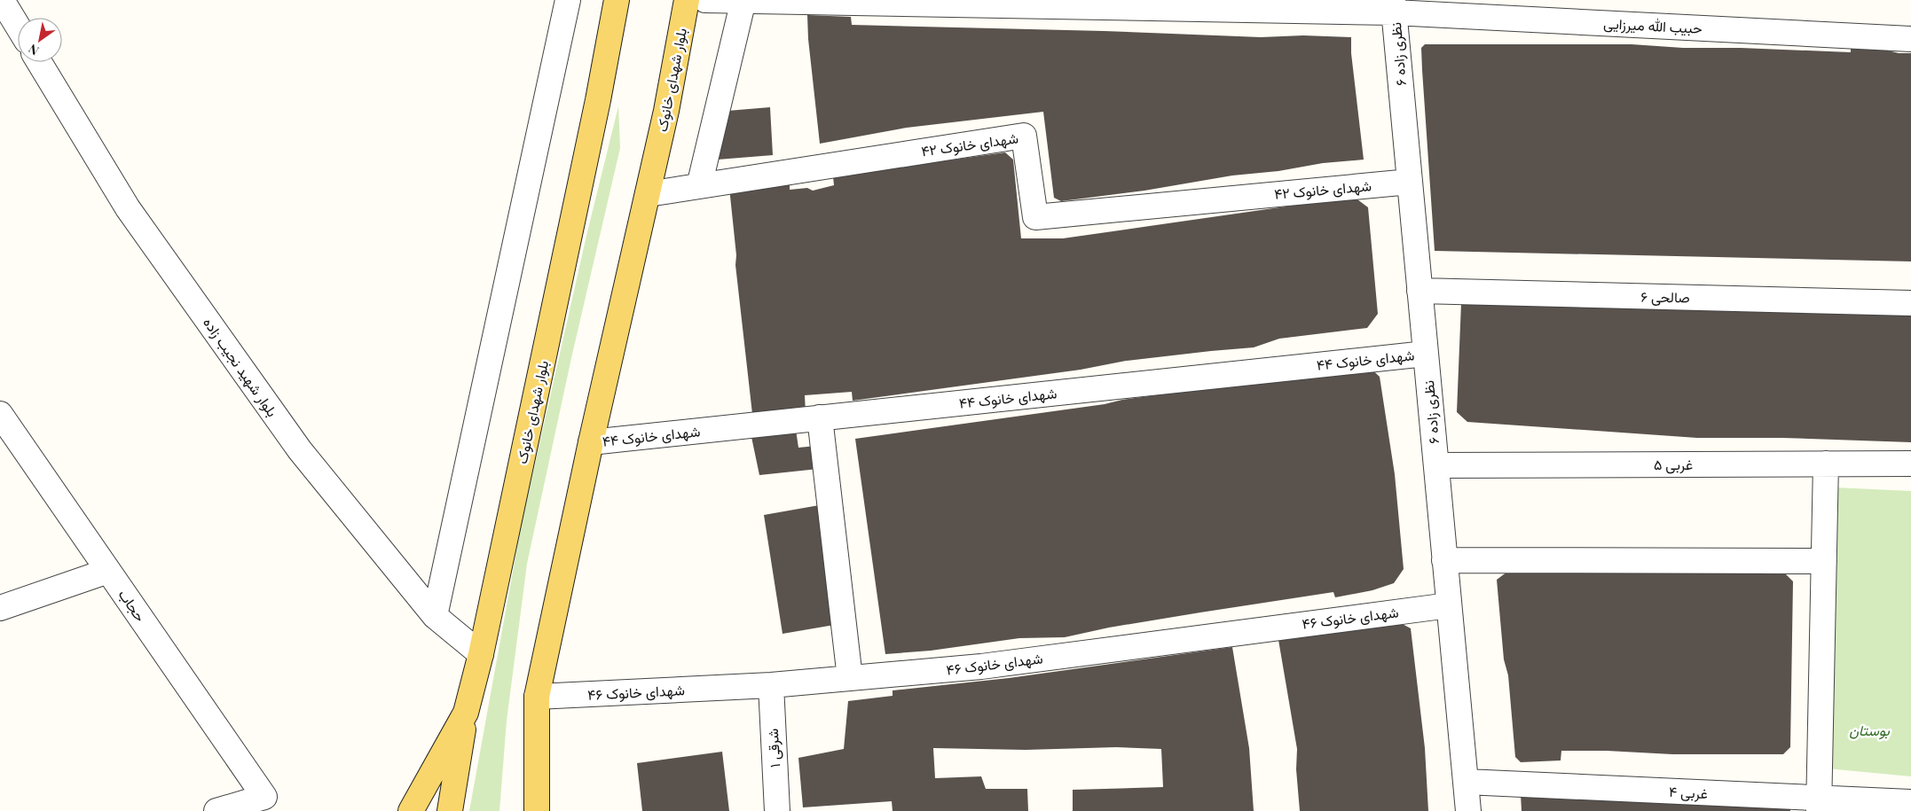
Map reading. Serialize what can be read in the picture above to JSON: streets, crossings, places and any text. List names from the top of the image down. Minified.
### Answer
{"streets":{"main road":["بلوار شهدای خانوک"],"street":["حبیب الله میرزایی","نظری زاده ۶","شهدای خانوک ۴۲","۶ صالحی","۴۴ شهدای خانوک","بلوار شهید نجیب زاده","۵ غربی","حجاب","۴۶ شهدای خانوک","شرقی ۱","۴ غربی"]},"crossings":[["حبیب الله میرزایی","نظری زاده ۶"],["نظری زاده ۶","شهدای خانوک ۴۲"],["نظری زاده ۶","۶ صالحی"],["نظری زاده ۶","۴۴ شهدای خانوک"],["نظری زاده ۶","۵ غربی"],["نظری زاده ۶","۴۶ شهدای خانوک"],["نظری زاده ۶","۴ غربی"],["بلوار شهدای خانوک","شهدای خانوک ۴۲"],["بلوار شهدای خانوک","۴۴ شهدای خانوک"],["بلوار شهدای خانوک","بلوار شهید نجیب زاده"],["بلوار شهدای خانوک","۴۶ شهدای خانوک"],["۴۶ شهدای خانوک","شرقی ۱"]],"parks":["بوستان"],"north":"bottom left"}
